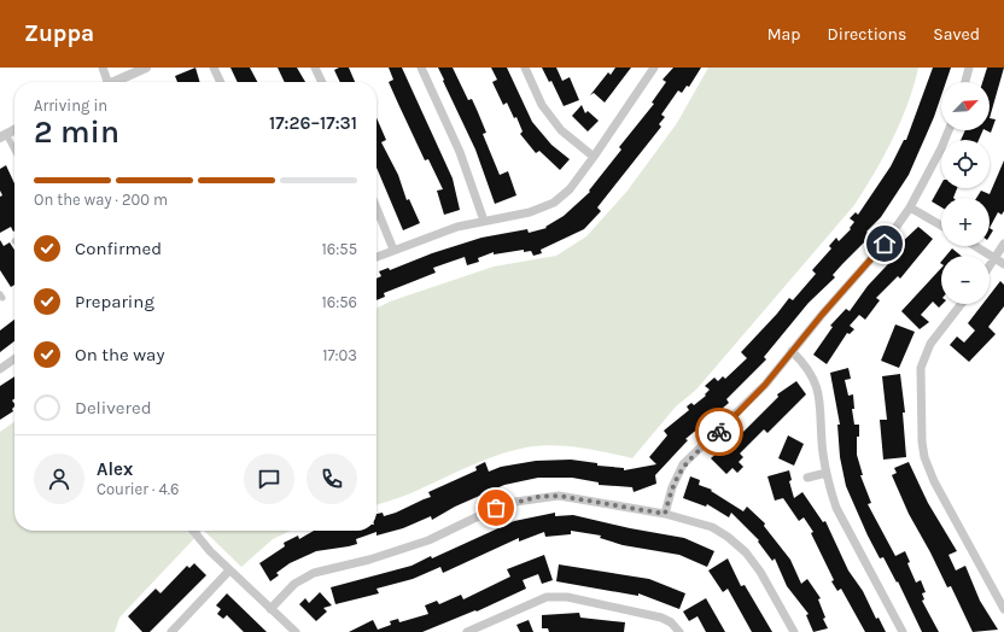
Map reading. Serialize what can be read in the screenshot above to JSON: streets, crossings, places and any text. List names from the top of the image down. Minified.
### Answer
{"north":"top right","page":{"header":"Zuppa","nav":["Map","Directions","Saved"],"map_buttons":["+","−"],"heading":["2 min","Arriving in","17:26–17:31"],"panel":["Alex","Courier · 4.6"],"bar":"On the way · 200 m","list":[["Confirmed","16:55"],["Preparing","16:56"],["On the way","17:03"],"Delivered"]}}
